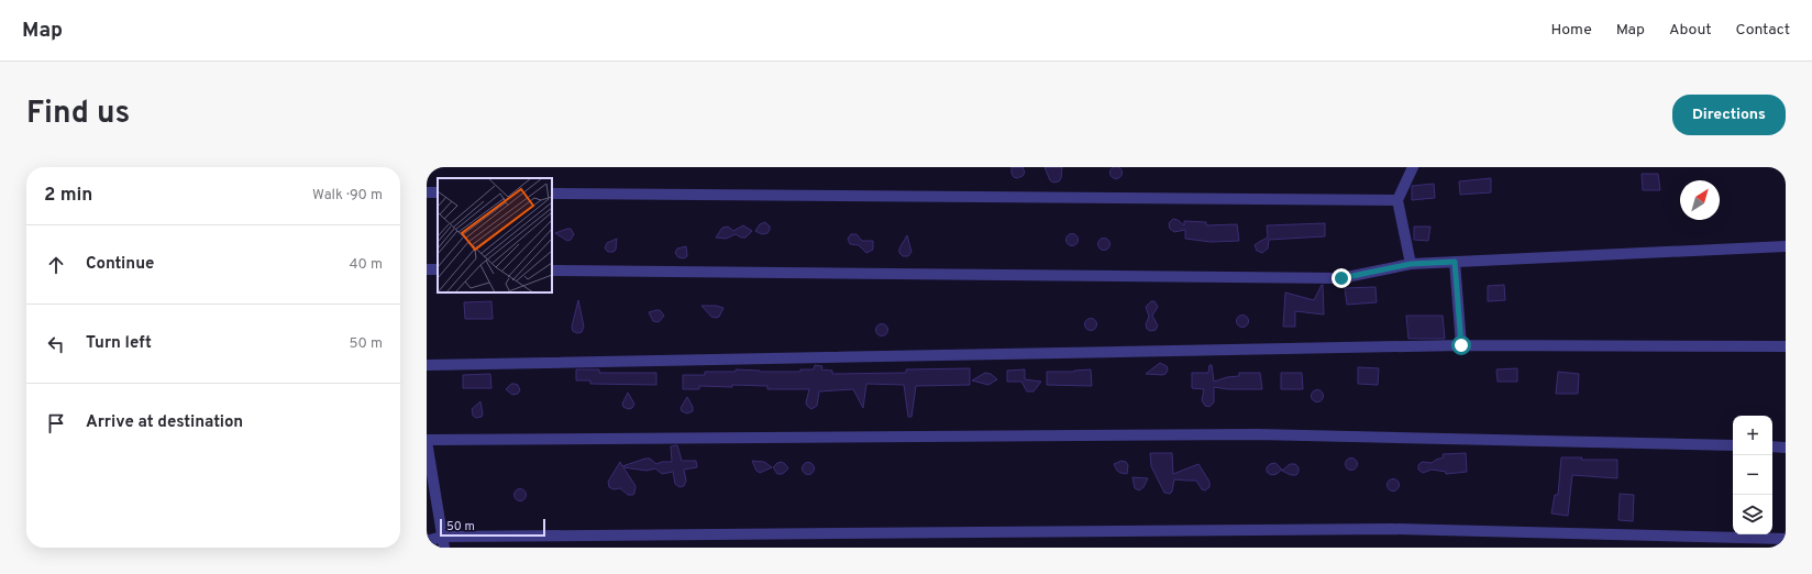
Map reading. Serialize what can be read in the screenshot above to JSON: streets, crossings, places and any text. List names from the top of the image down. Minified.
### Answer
{"scale_bar":"50 m","north":"top right","page":{"header":"Map","nav":["Home","Map","About","Contact"],"title":"Find us","buttons":"Directions","heading":["2 min","Walk · 90 m"],"list":[["Continue","40 m"],["Turn left","50 m"],"Arrive at destination"],"map_buttons":["+","−"],"scale":"50 m"}}
